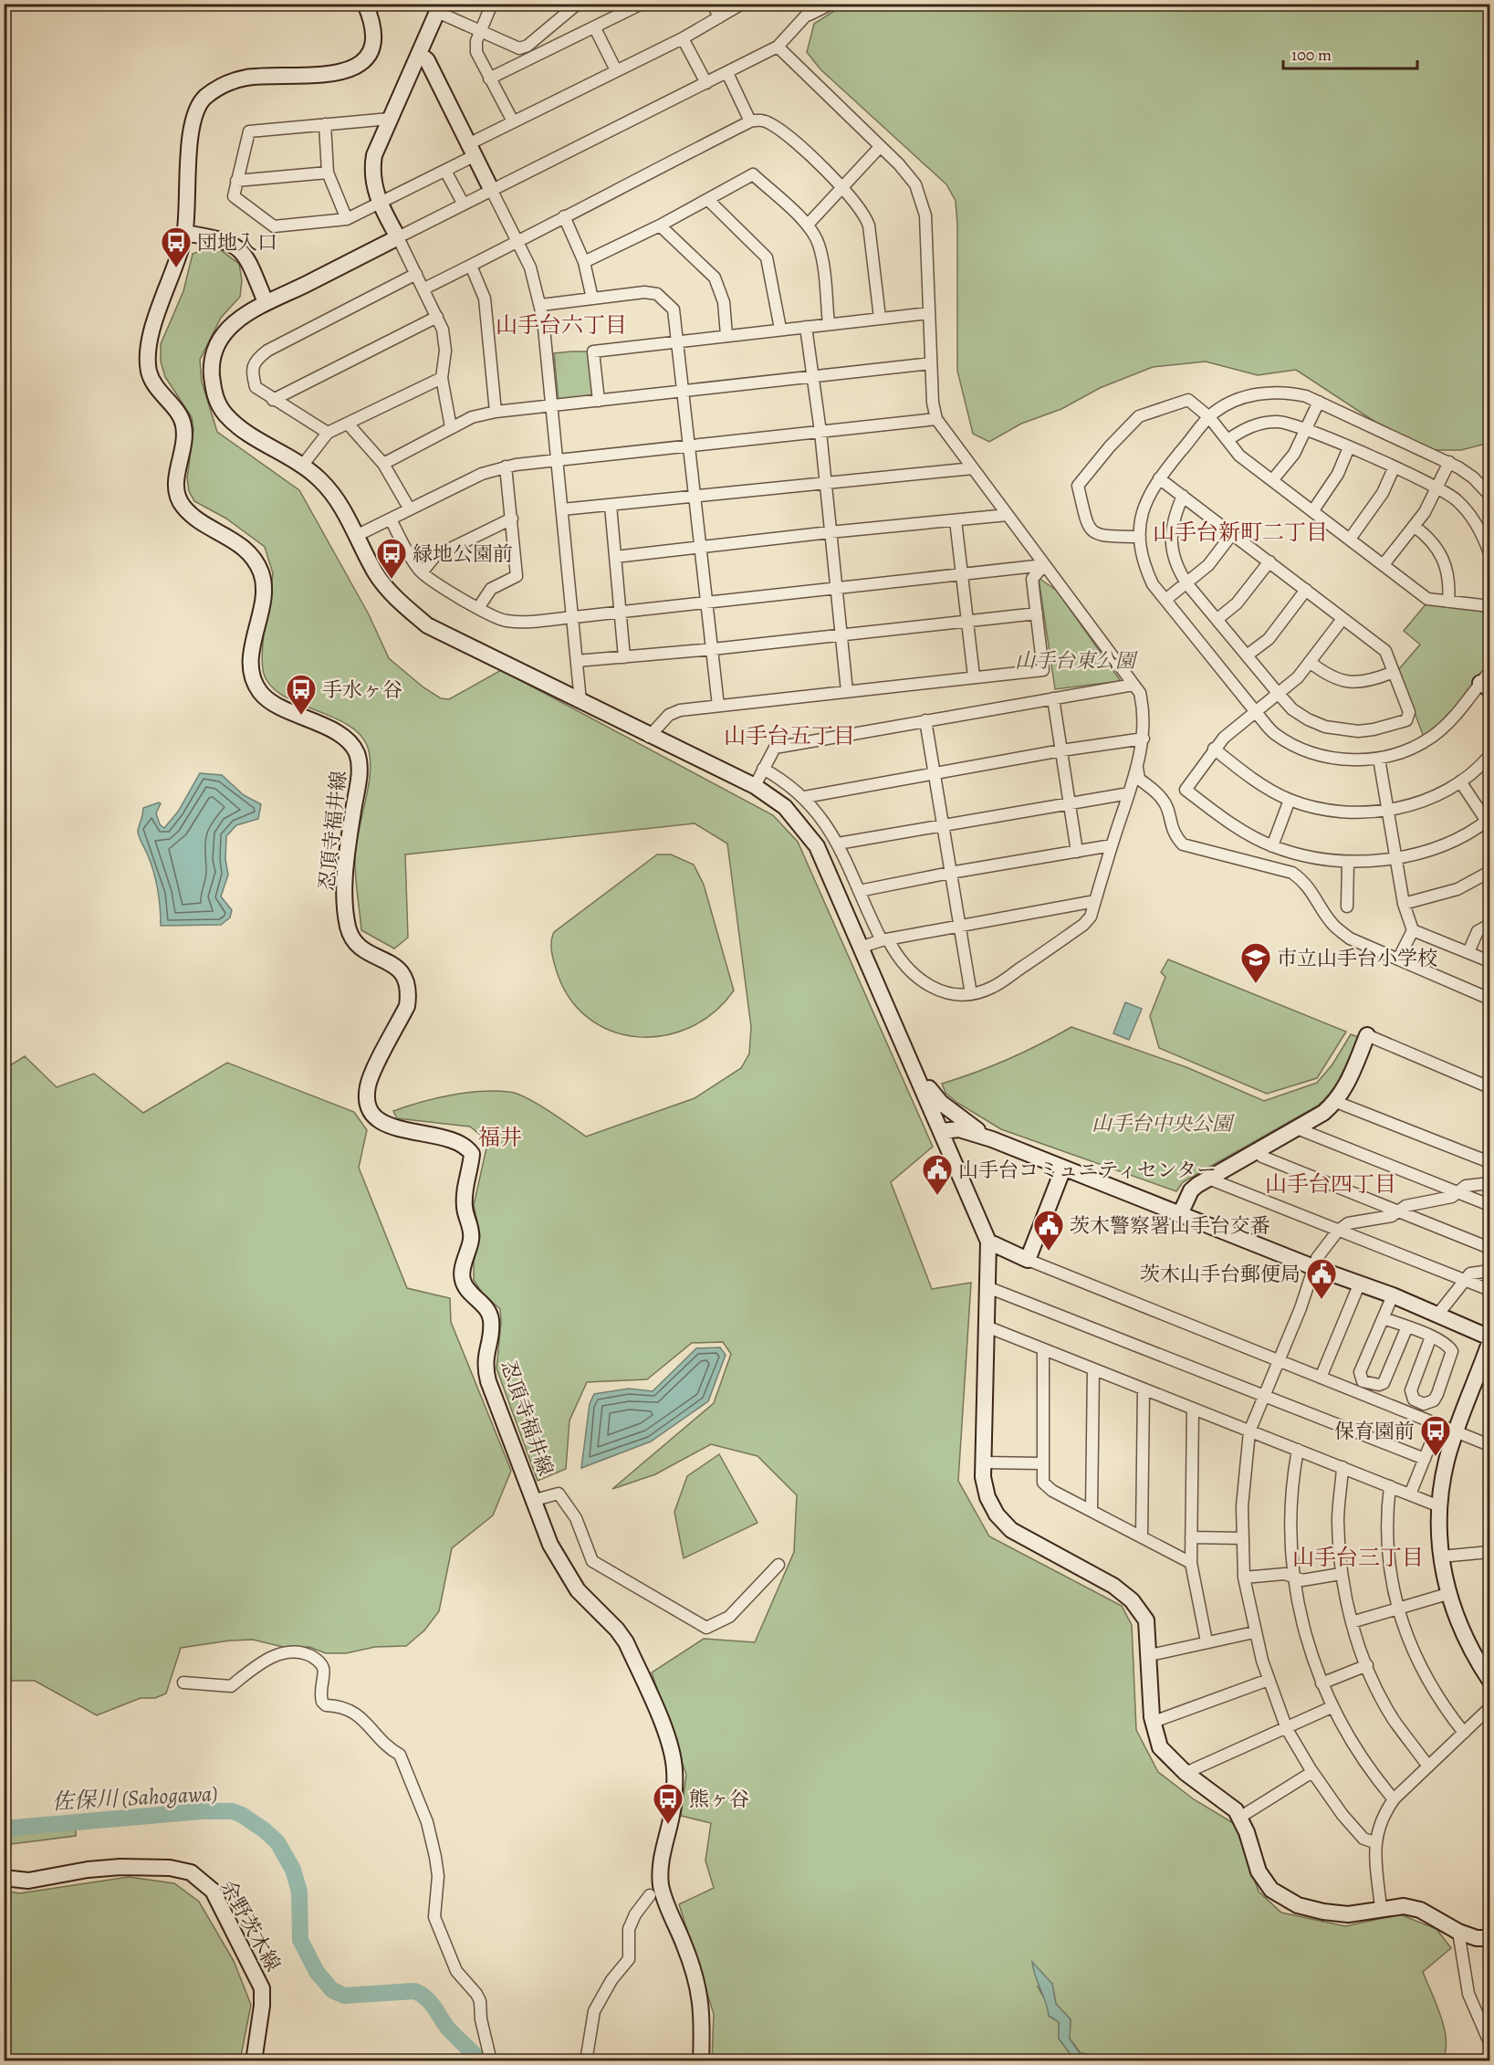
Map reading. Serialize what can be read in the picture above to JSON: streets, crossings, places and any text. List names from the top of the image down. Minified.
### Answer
{"streets":{"street":["忍頂寺福井線","余野茨木線"]},"districts":["山手台六丁目","山手台新町二丁目","山手台五丁目","福井","山手台四丁目","山手台三丁目"],"water":["佐保川 (Sahogawa)"],"parks":["山手台東公園","山手台中央公園"],"places":{"bus stop":["団地入口","緑地公園前","手水ヶ谷","保育園前","熊ヶ谷"],"school or university":["市立山手台小学校"],"public building":["山手台コミュニティセンター","茨木警察署山手台交番","茨木山手台郵便局"]},"scale_bar":"100 m"}
